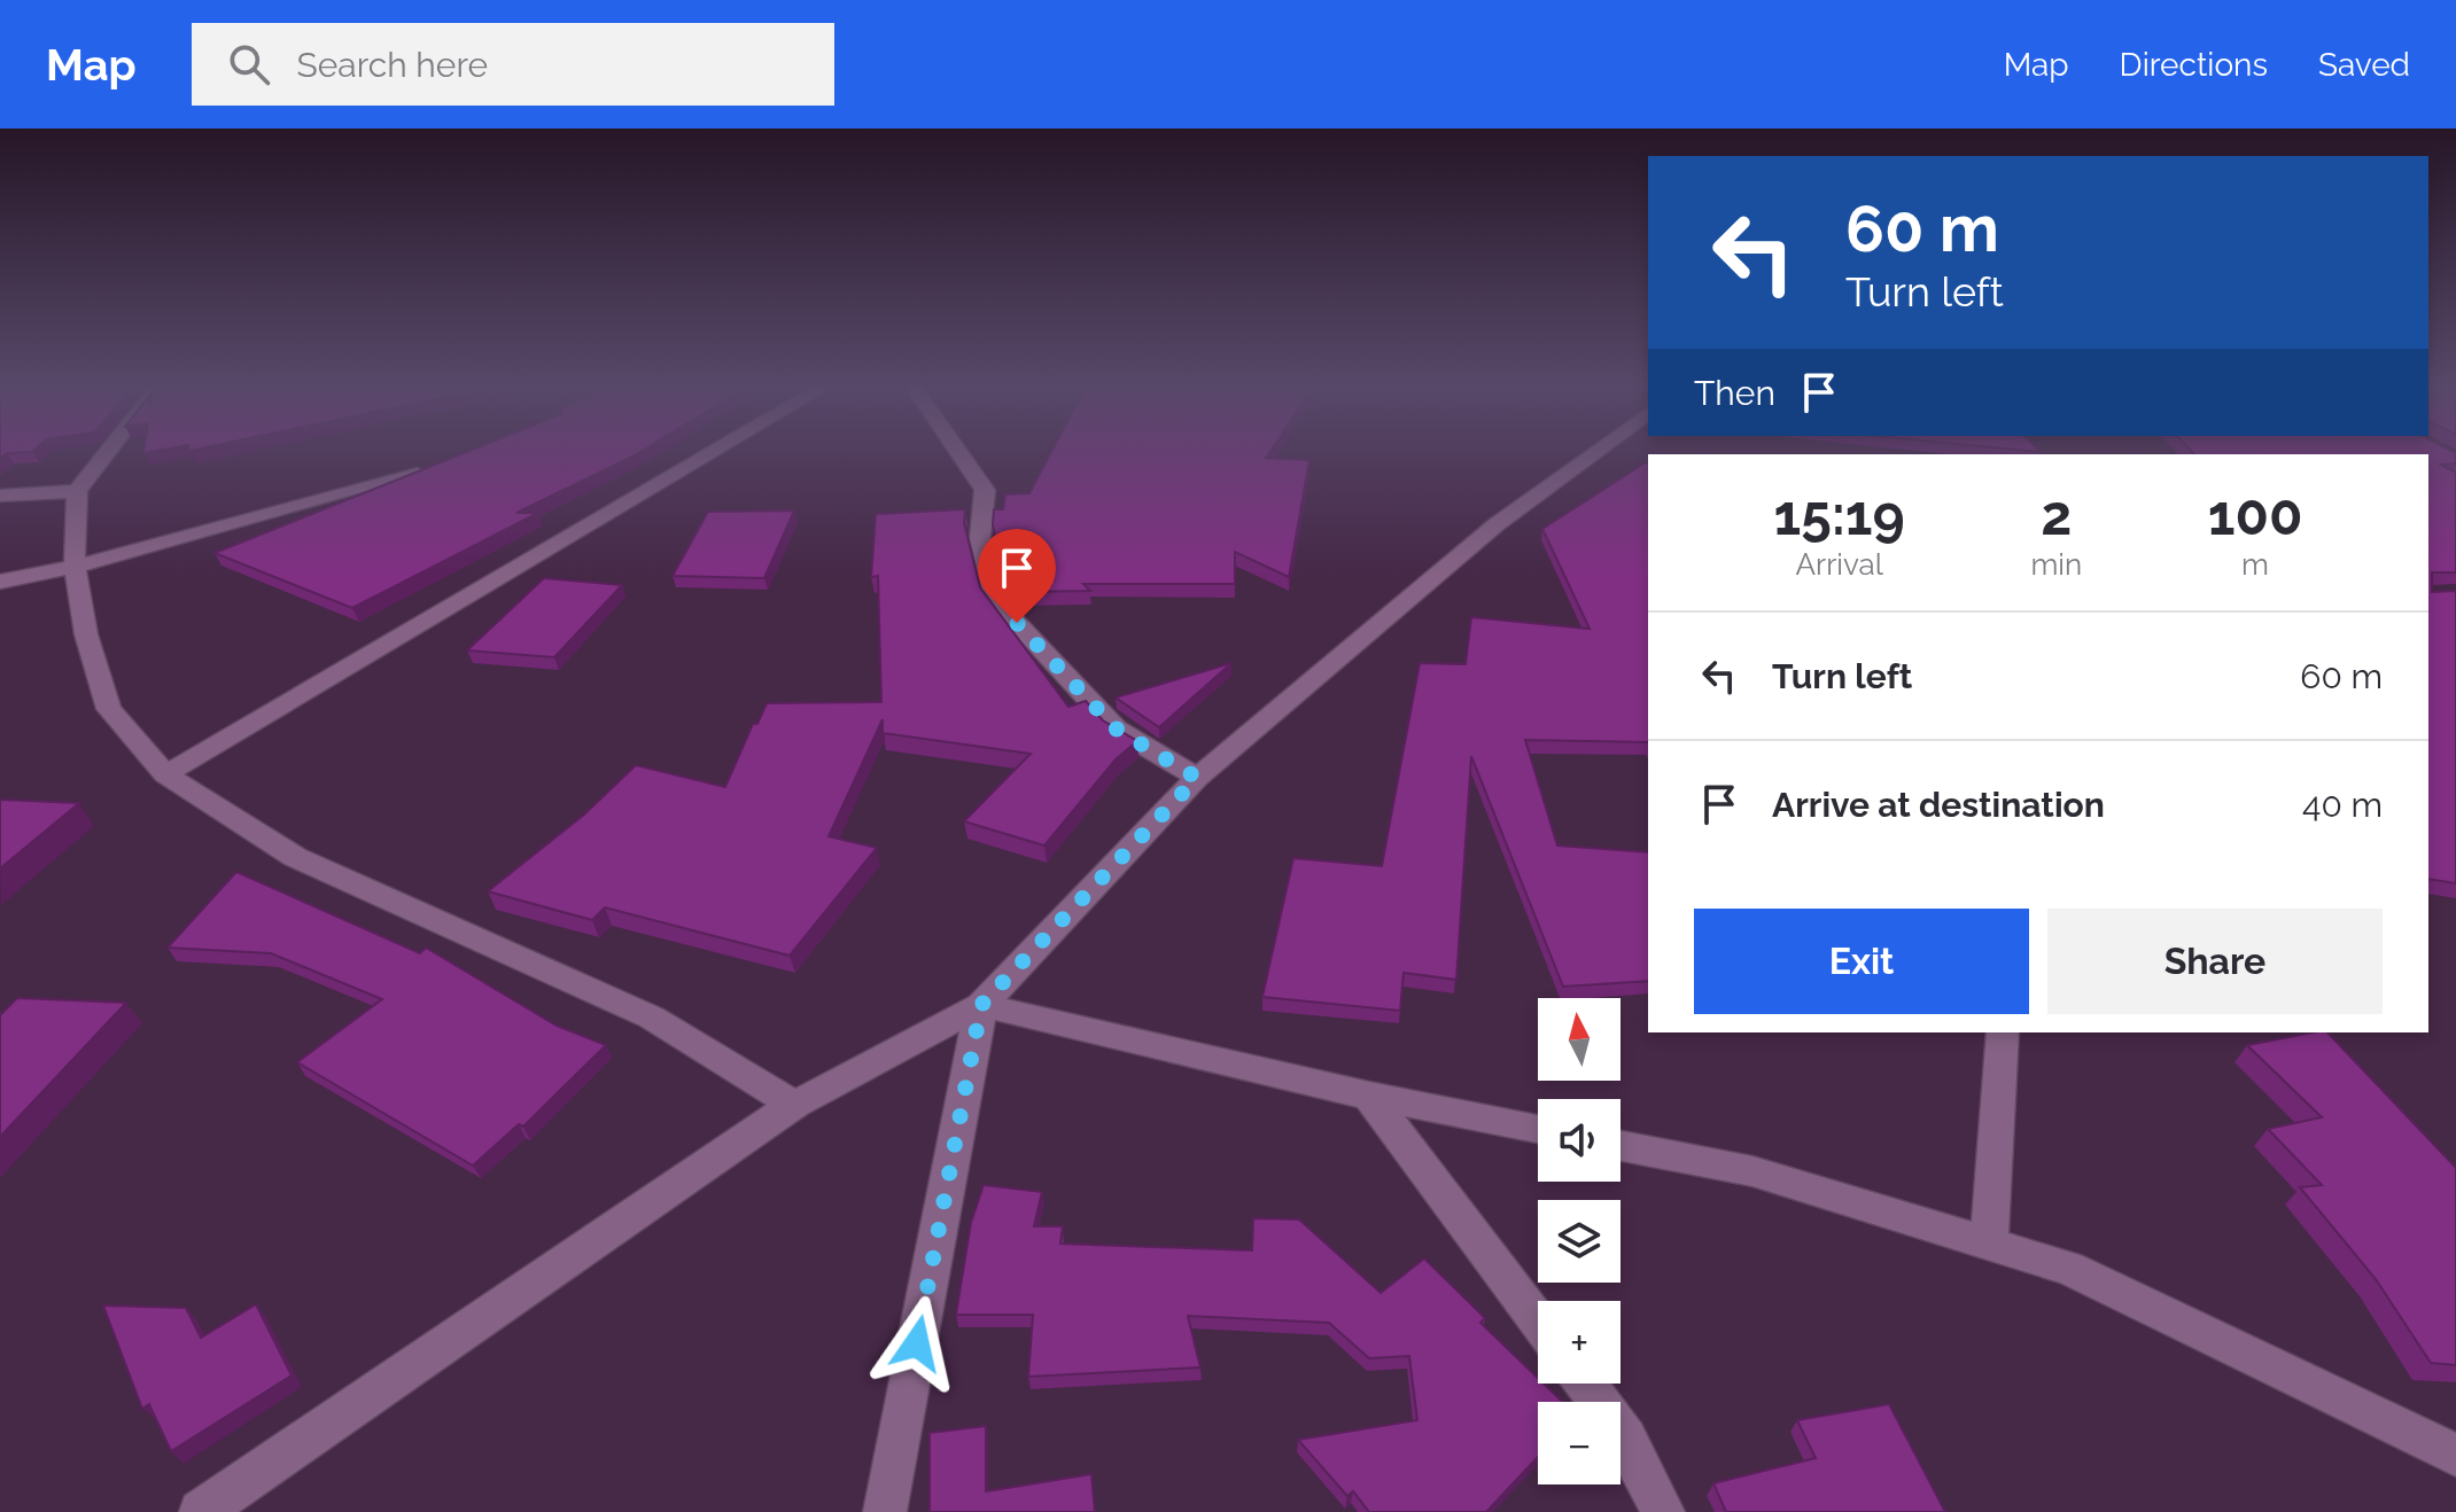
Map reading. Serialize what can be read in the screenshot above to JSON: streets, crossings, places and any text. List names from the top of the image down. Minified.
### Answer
{"north":"top","page":{"header":"Map","search":"Search here","nav":["Map","Directions","Saved"],"turn":["60 m","Turn left"],"then":"Then","eta":["15:19","Arrival","2","min","100","m"],"list":[{"name":"Turn left","value":"60 m"},{"name":"Arrive at destination","value":"40 m"}],"buttons":["Exit","Share"],"map_buttons":["+","−"]}}
